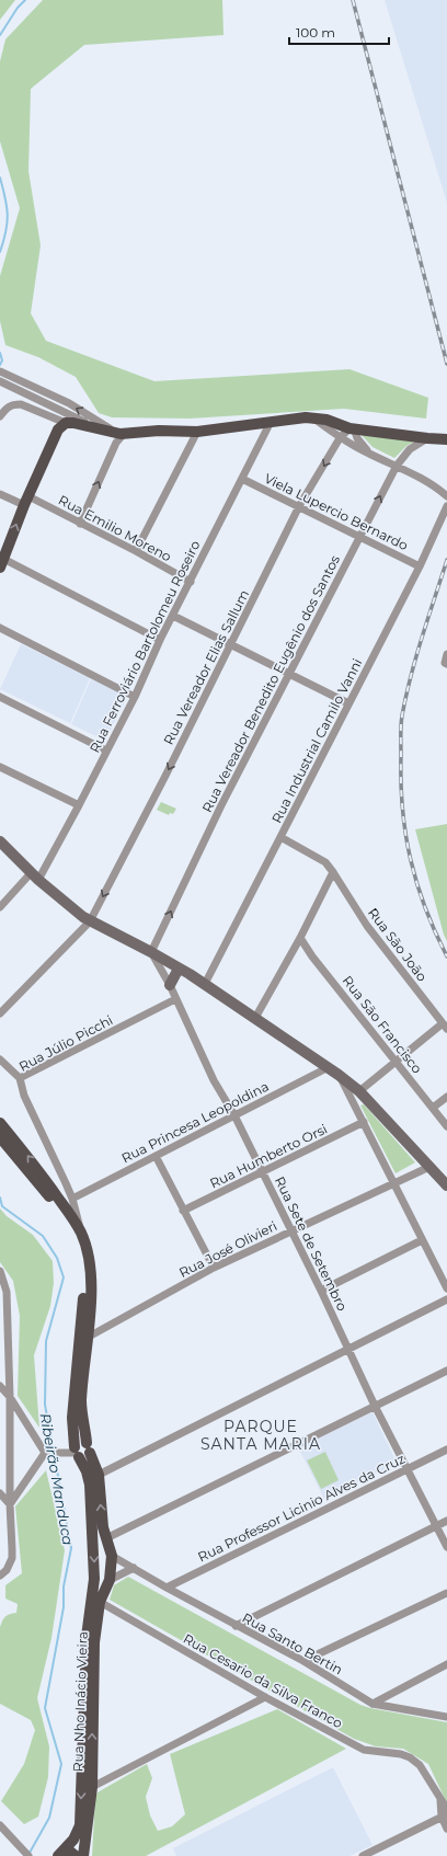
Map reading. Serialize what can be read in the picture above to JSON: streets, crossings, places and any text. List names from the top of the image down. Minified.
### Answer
{"streets":{"main road":["Rua Nho Inácio Vieira"],"street":["Viela Lupercio Bernardo","Rua Emilio Moreno","Rua Ferroviário Bartolomeu Roseiro","Rua Vereador Elias Sallum","Rua Vereador Benedito Eugênio dos Santos","Rua Industrial Camilo Vanni","Rua São João","Rua São Francisco","Rua Júlio Picchi","Rua Princesa Leopoldina","Rua Humberto Orsi","Rua Sete de Setembro","Rua José Olivieri","Rua Professor Licinio Alves da Cruz","Rua Santo Bertin","Rua Cesario da Silva Franco"]},"crossings":[["Viela Lupercio Bernardo","Rua Ferroviário Bartolomeu Roseiro"],["Viela Lupercio Bernardo","Rua Vereador Elias Sallum"],["Viela Lupercio Bernardo","Rua Vereador Benedito Eugênio dos Santos"],["Viela Lupercio Bernardo","Rua Industrial Camilo Vanni"],["Rua Emilio Moreno","Rua Ferroviário Bartolomeu Roseiro"],["Rua Vereador Benedito Eugênio dos Santos","Rua Sete de Setembro"],["Rua Industrial Camilo Vanni","Rua São João"],["Rua Júlio Picchi","Rua Princesa Leopoldina"],["Rua Júlio Picchi","Rua Sete de Setembro"],["Rua Princesa Leopoldina","Rua Sete de Setembro"],["Rua Humberto Orsi","Rua Sete de Setembro"],["Rua Sete de Setembro","Rua José Olivieri"],["Rua Sete de Setembro","Rua Professor Licinio Alves da Cruz"],["Rua Professor Licinio Alves da Cruz","Rua Santo Bertin"],["Rua Santo Bertin","Rua Nho Inácio Vieira"],["Rua Cesario da Silva Franco","Rua Nho Inácio Vieira"]],"one_way":["Rua Vereador Elias Sallum","Rua Vereador Benedito Eugênio dos Santos"],"districts":["PARQUE SANTA MARIA"],"water":["Ribeirão Manduca"],"scale_bar":"100 m"}
